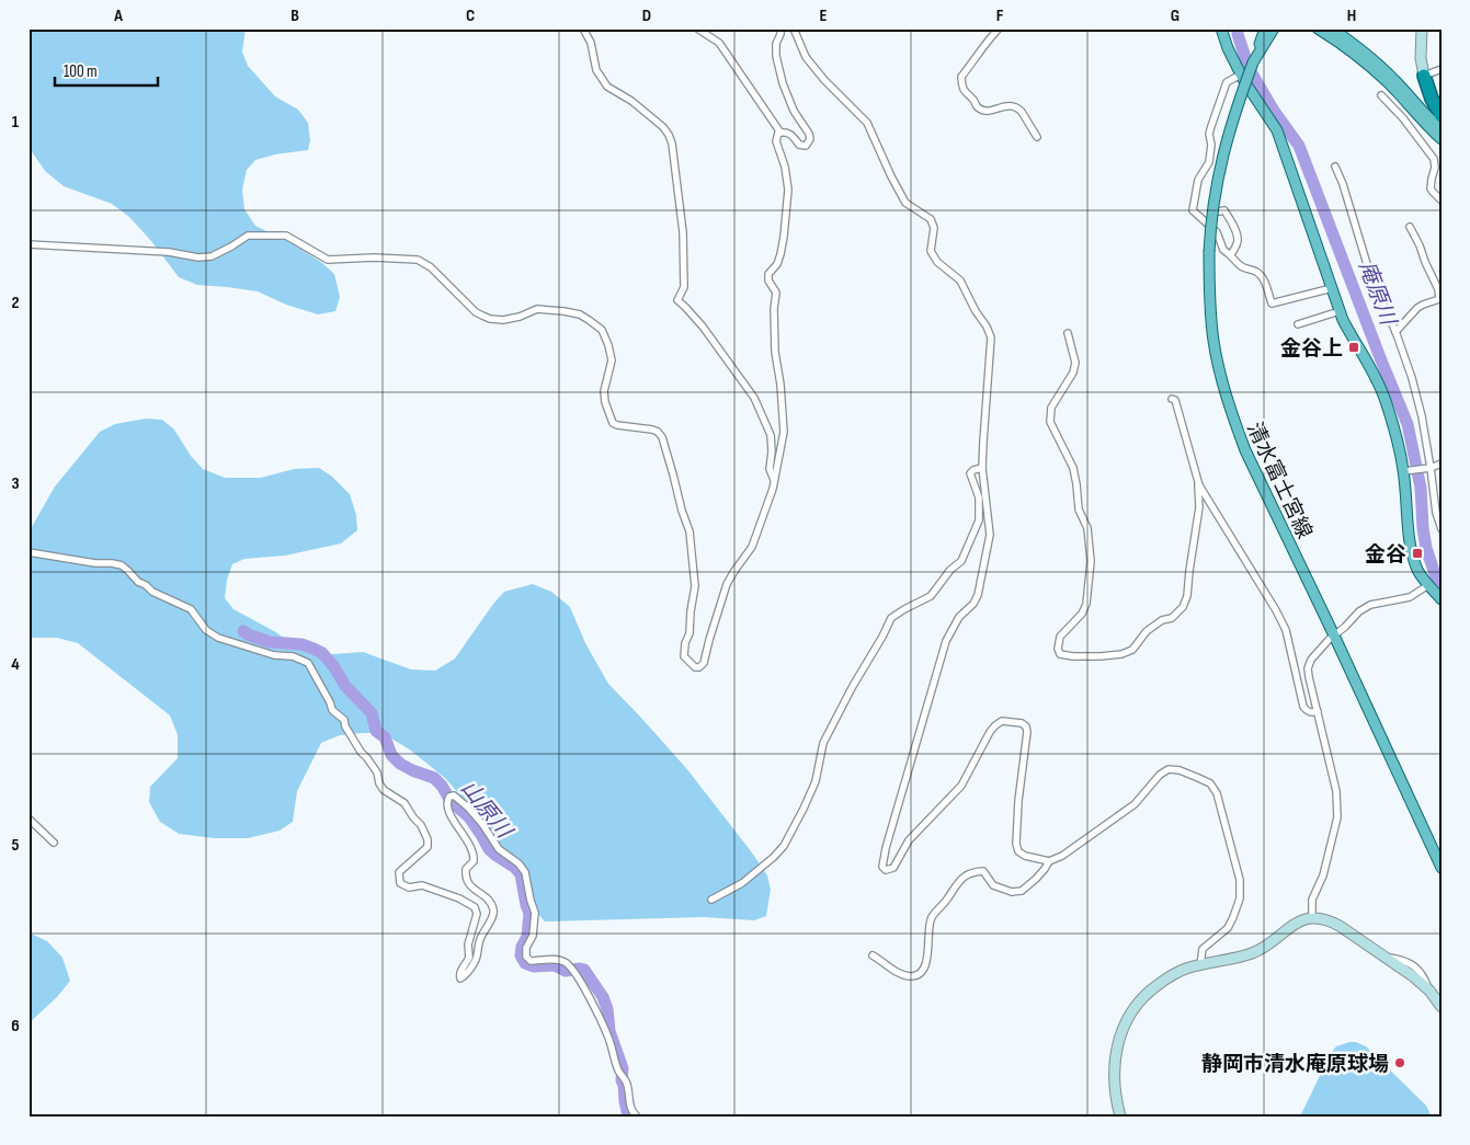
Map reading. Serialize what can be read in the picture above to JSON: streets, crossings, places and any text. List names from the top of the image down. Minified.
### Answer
{"streets":{"main road":["清水富士宮線"]},"water":["庵原川","山原川"],"places":{"transit":["金谷上","金谷"],"other":["静岡市清水庵原球場"]},"scale_bar":"100 m","grid":{"columns":["A","B","C","D","E","F","G","H"],"rows":["1","2","3","4","5","6"]}}
